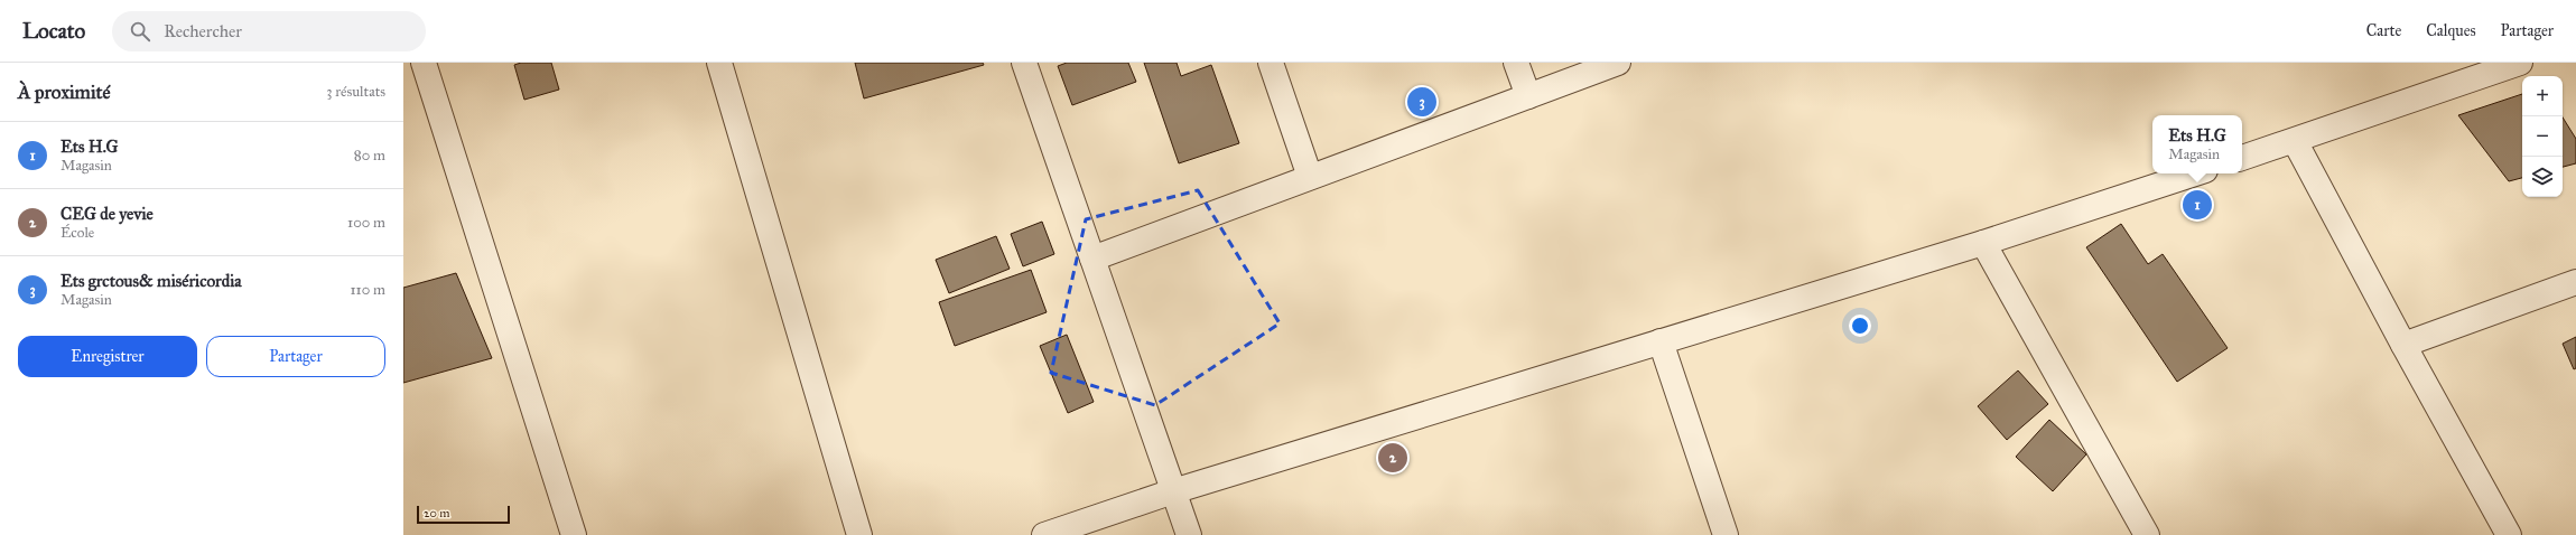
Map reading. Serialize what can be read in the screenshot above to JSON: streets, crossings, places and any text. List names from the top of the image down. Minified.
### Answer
{"scale_bar":"20 m","page":{"header":"Locato","search":"Rechercher","nav":["Carte","Calques","Partager"],"heading":["À proximité","3 résultats"],"map_buttons":["+","−"],"pins":["3","1","2"],"popup":["Ets H.G","Magasin"],"list":[{"mark":"1","name":"Ets H.G","note":"Magasin","value":"80 m"},{"mark":"2","name":"CEG de yevie","note":"École","value":"100 m"},{"mark":"3","name":"Ets grctous& miséricordia","note":"Magasin","value":"110 m"}],"buttons":["Enregistrer","Partager"],"scale":"20 m"}}
